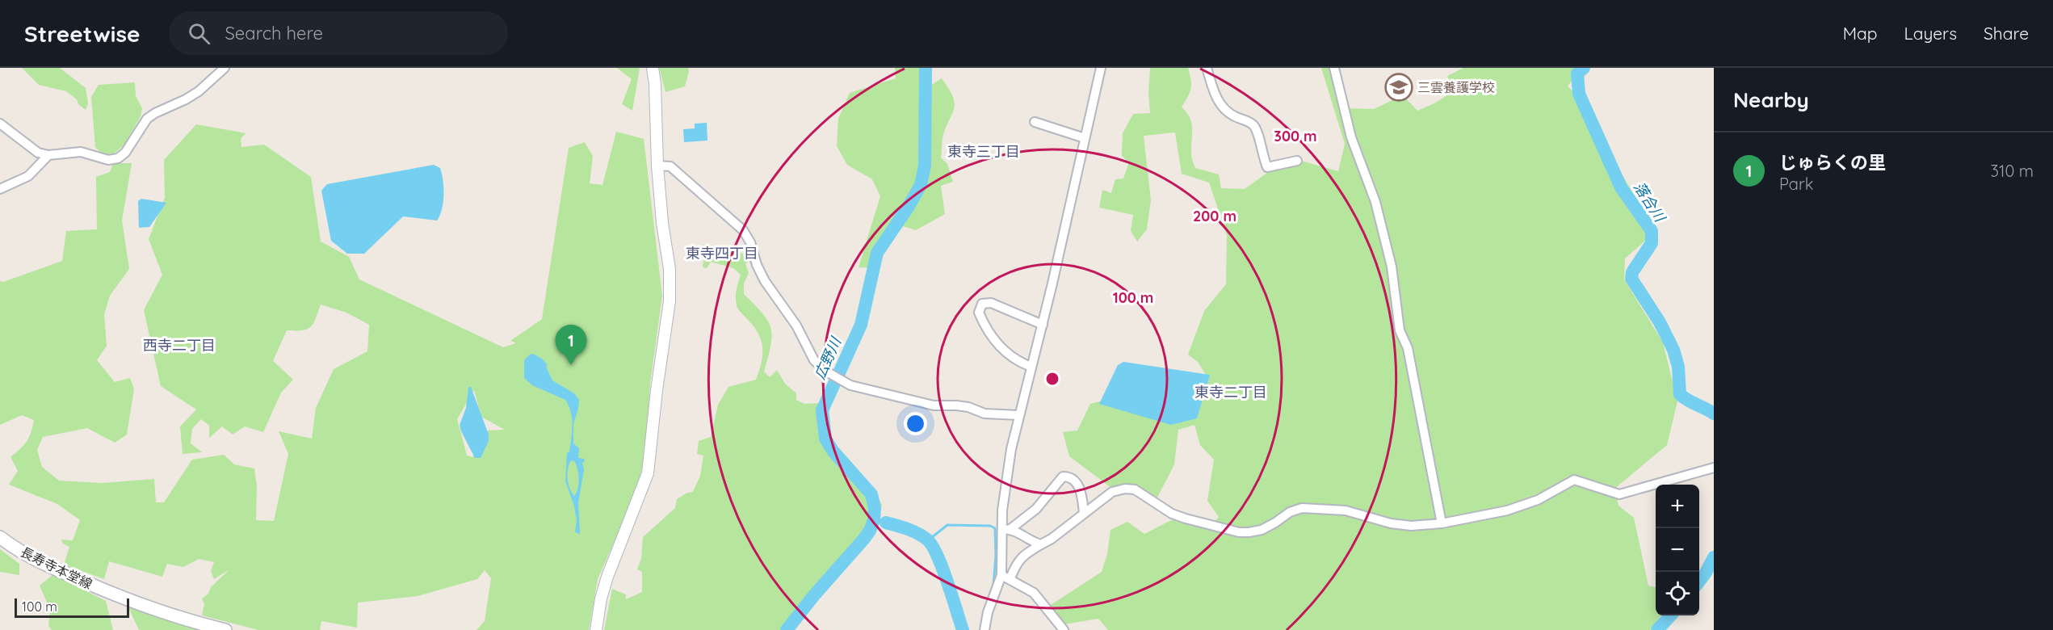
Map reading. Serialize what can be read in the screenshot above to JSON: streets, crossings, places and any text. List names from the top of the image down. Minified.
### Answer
{"streets":{"main road":["長寿寺本堂線"]},"districts":["東寺三丁目","東寺四丁目","西寺二丁目","東寺二丁目"],"water":["落合川","広野川"],"places":{"school or university":["三雲養護学校"]},"scale_bar":"100 m","page":{"header":"Streetwise","search":"Search here","nav":["Map","Layers","Share"],"heading":"Nearby","list":[{"mark":"1","name":"じゅらくの里","note":"Park","value":"310 m"}],"pins":"1","map_buttons":["+","−"],"scale":"100 m"},"rings":["300 m","200 m","100 m"]}
